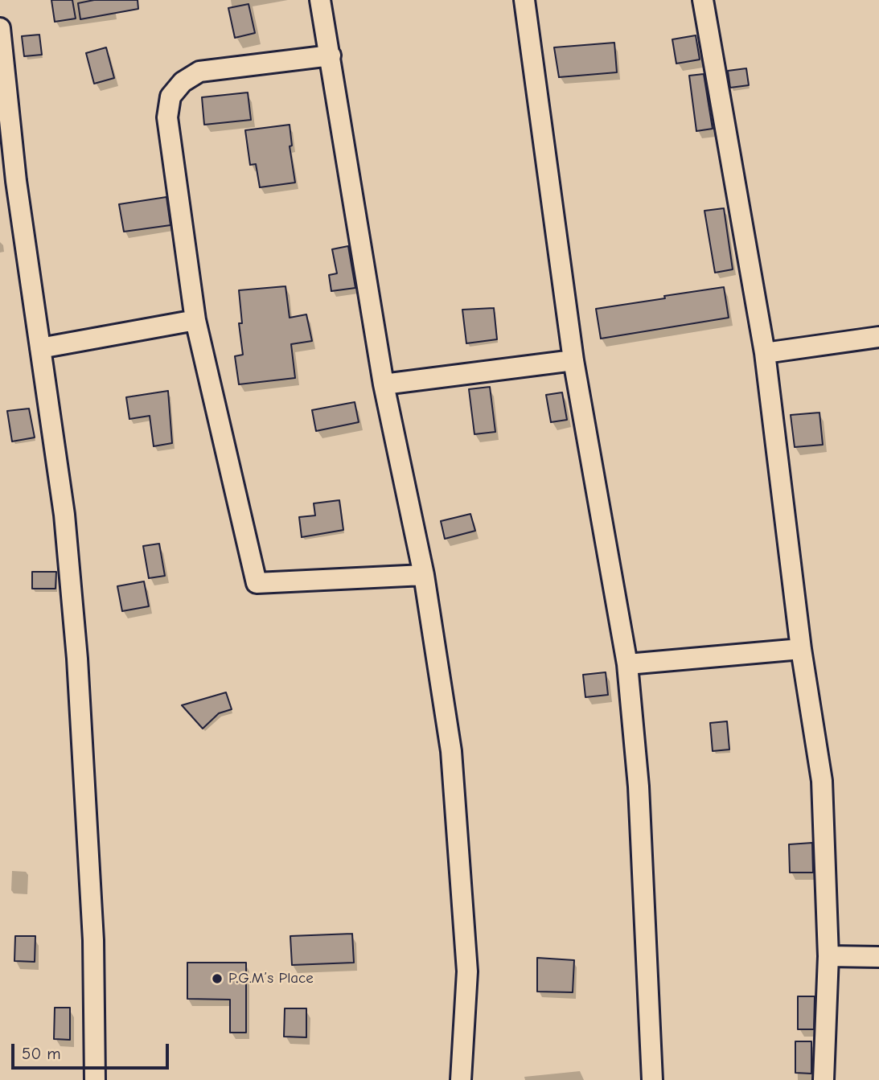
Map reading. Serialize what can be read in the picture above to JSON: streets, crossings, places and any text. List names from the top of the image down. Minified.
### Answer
{"places":["P.G.M’s Place"],"scale_bar":"50 m"}
